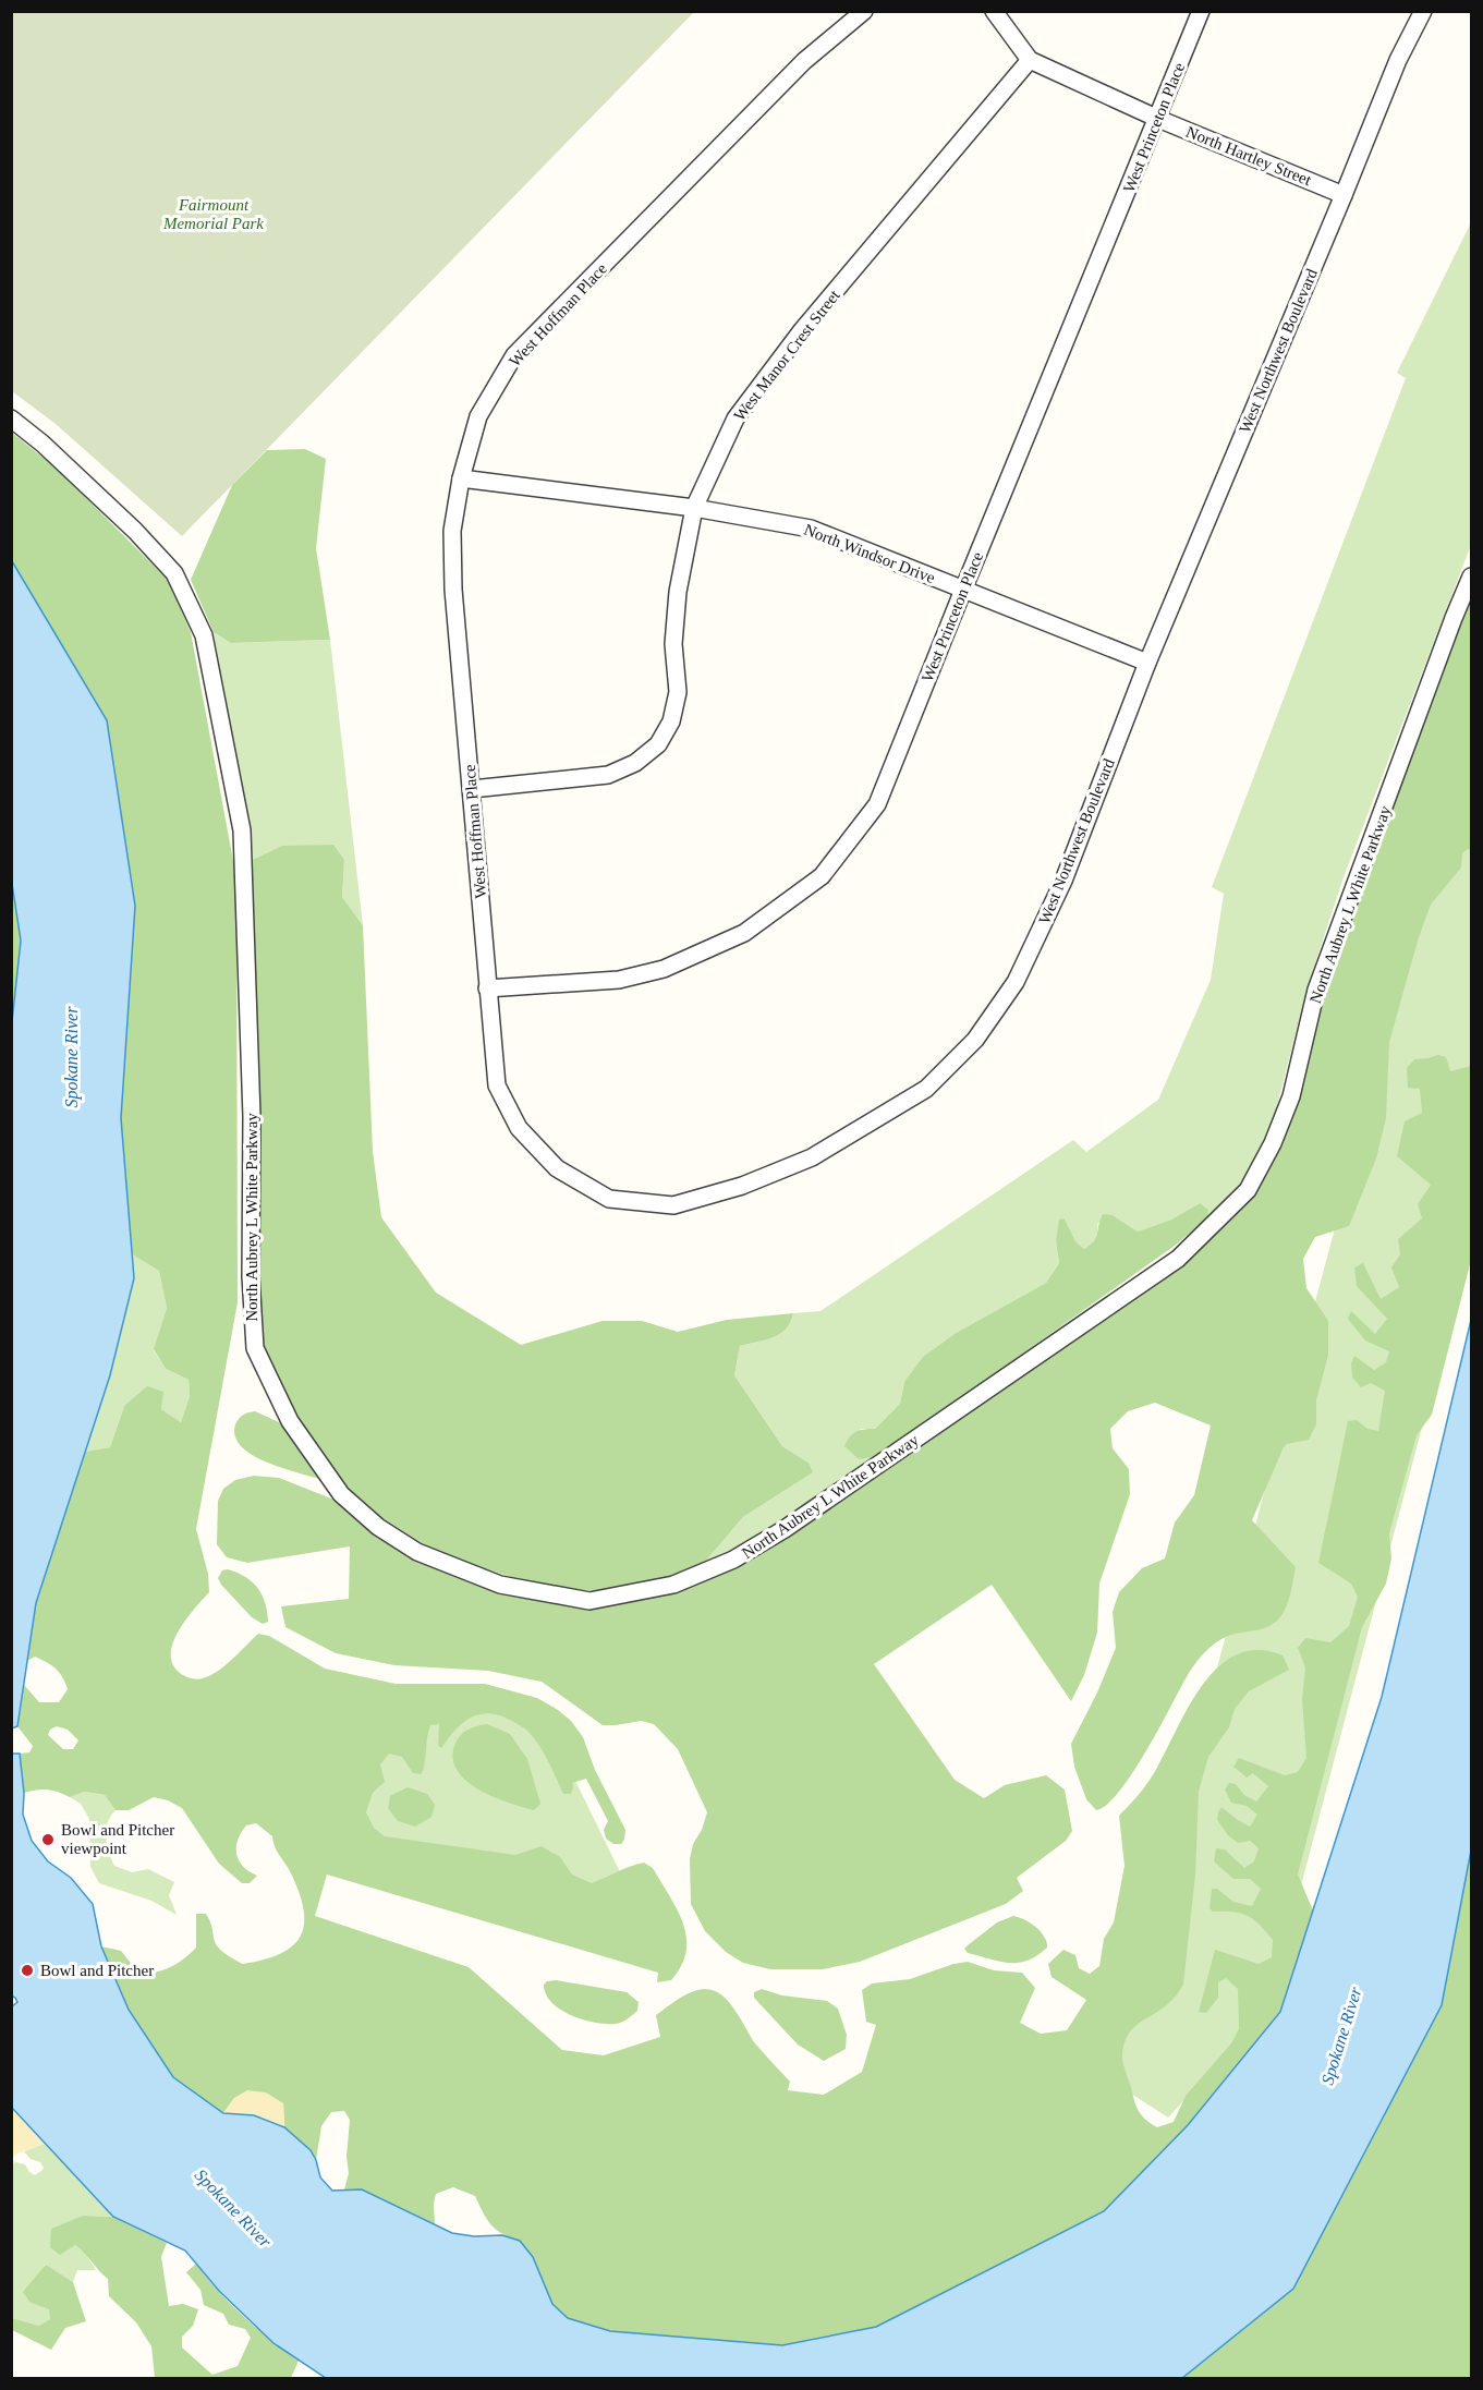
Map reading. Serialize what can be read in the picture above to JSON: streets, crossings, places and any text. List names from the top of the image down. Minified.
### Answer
{"streets":{"street":["West Princeton Place","North Hartley Street","West Hoffman Place","West Northwest Boulevard","West Manor Crest Street","North Windsor Drive","North Aubrey L White Parkway"]},"crossings":[["West Princeton Place","North Hartley Street"],["West Princeton Place","West Hoffman Place"],["West Princeton Place","West Northwest Boulevard"],["West Princeton Place","North Windsor Drive"],["North Hartley Street","West Northwest Boulevard"],["North Hartley Street","West Manor Crest Street"],["West Hoffman Place","West Northwest Boulevard"],["West Hoffman Place","West Manor Crest Street"],["West Hoffman Place","North Windsor Drive"],["West Northwest Boulevard","North Windsor Drive"],["West Manor Crest Street","North Windsor Drive"]],"water":["Spokane River"],"parks":["Fairmount Memorial Park"],"places":["Bowl and Pitcher viewpoint","Bowl and Pitcher"]}
